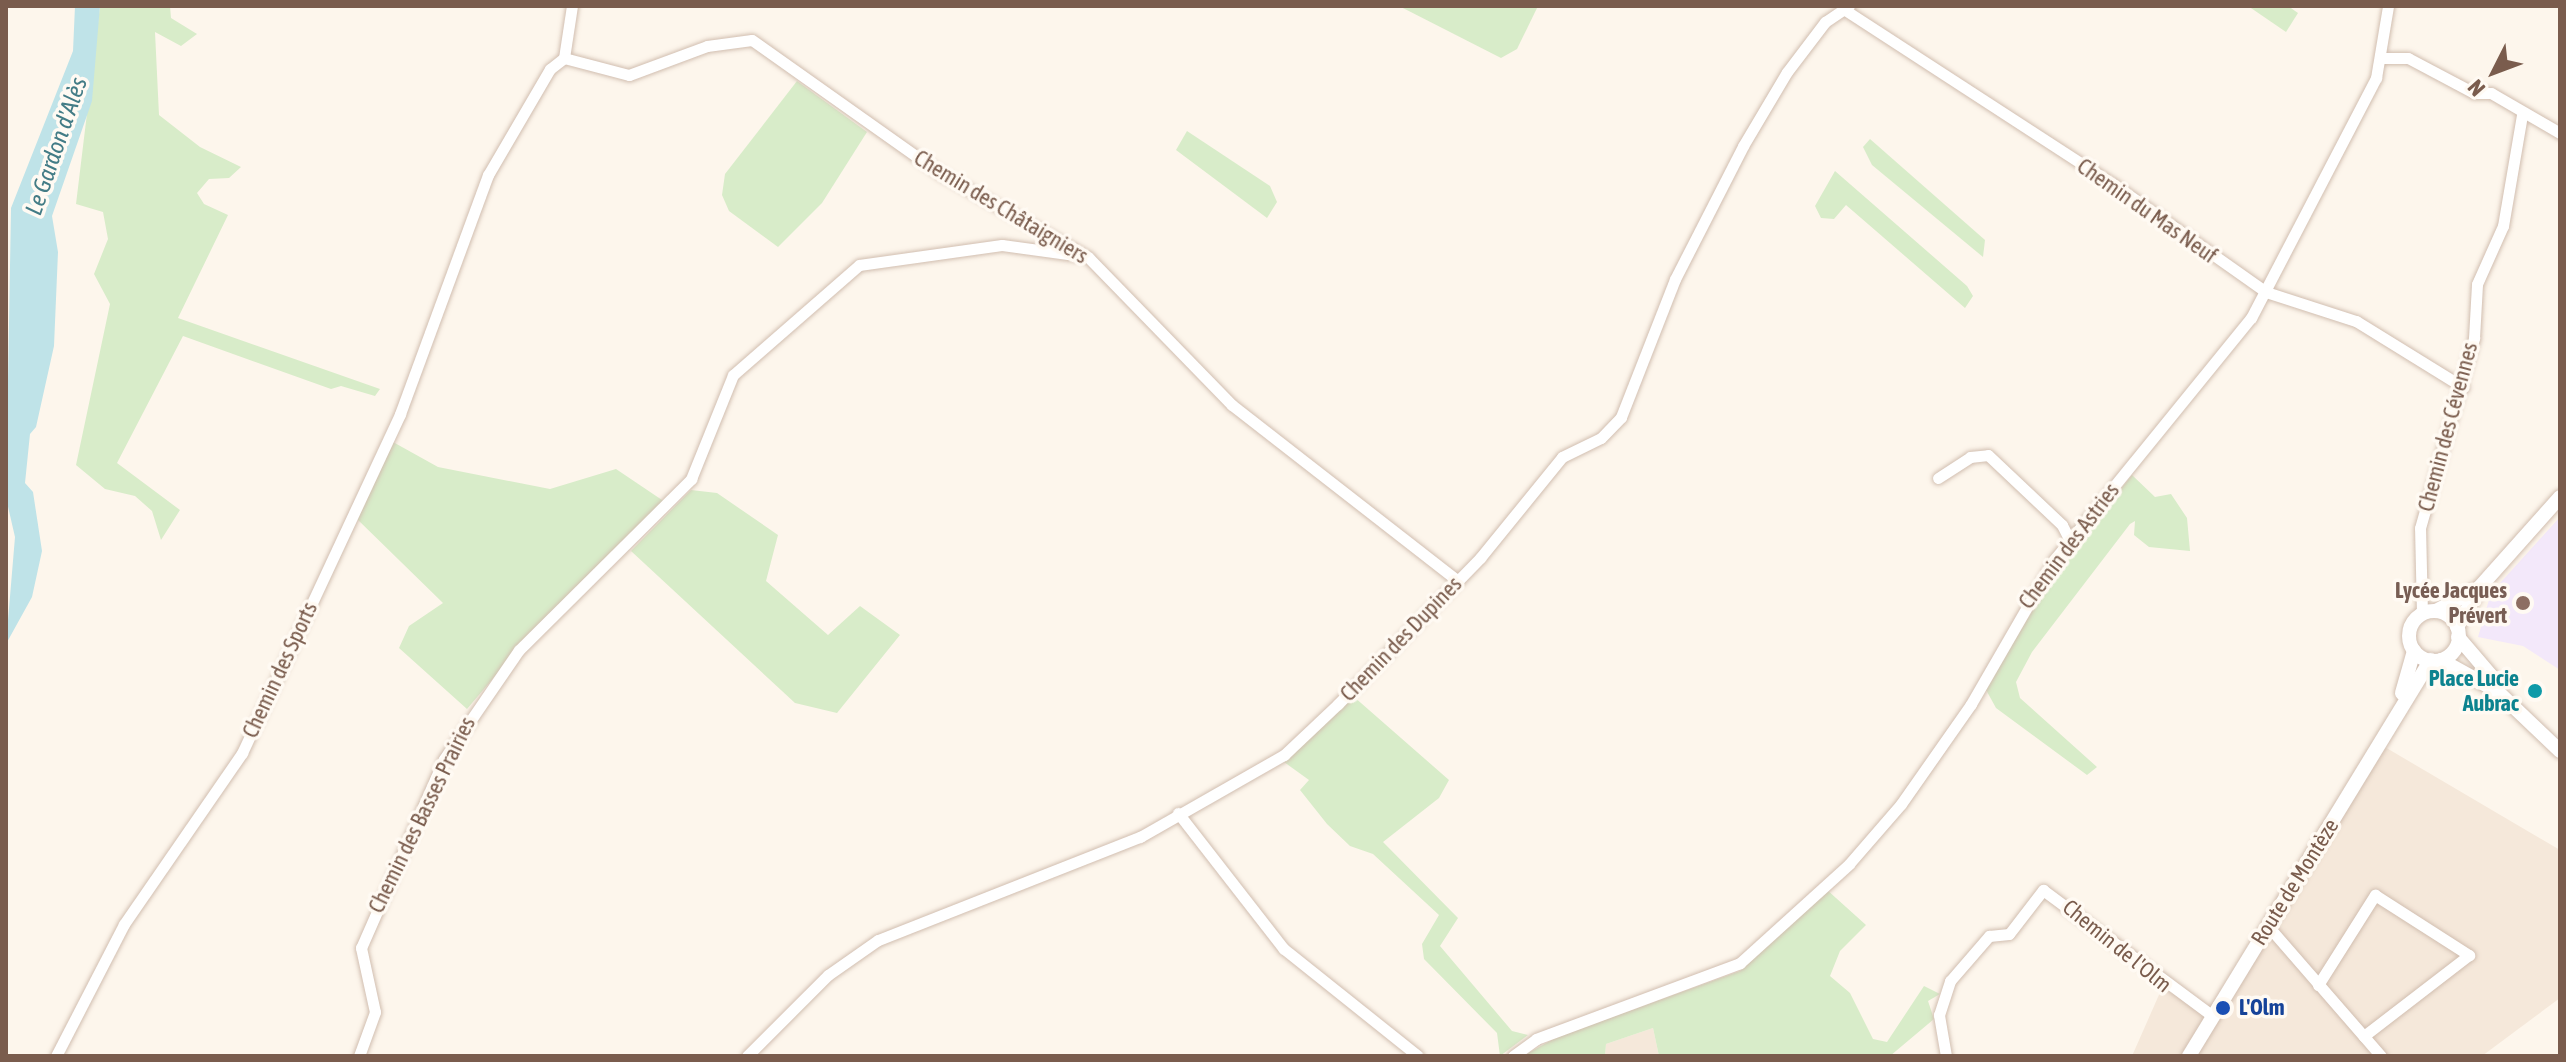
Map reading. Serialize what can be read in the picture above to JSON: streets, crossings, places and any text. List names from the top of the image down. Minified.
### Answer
{"streets":{"street":["Chemin des Châtaigniers","Chemin du Mas Neuf","Chemin des Cévennes","Chemin des Astries","Chemin des Dupines","Chemin des Sports","Chemin des Basses Prairies","Route de Montèze","Chemin de l'Olm"]},"crossings":[["Chemin des Châtaigniers","Chemin des Dupines"],["Chemin des Châtaigniers","Chemin des Sports"],["Chemin des Châtaigniers","Chemin des Basses Prairies"],["Chemin du Mas Neuf","Chemin des Cévennes"],["Chemin du Mas Neuf","Chemin des Astries"],["Chemin du Mas Neuf","Chemin des Dupines"],["Chemin des Cévennes","Route de Montèze"],["Route de Montèze","Chemin de l'Olm"]],"water":["Le Gardon d'Alès"],"places":["Lycée Jacques Prévert","Place Lucie Aubrac","L'Olm"],"north":"bottom left"}
